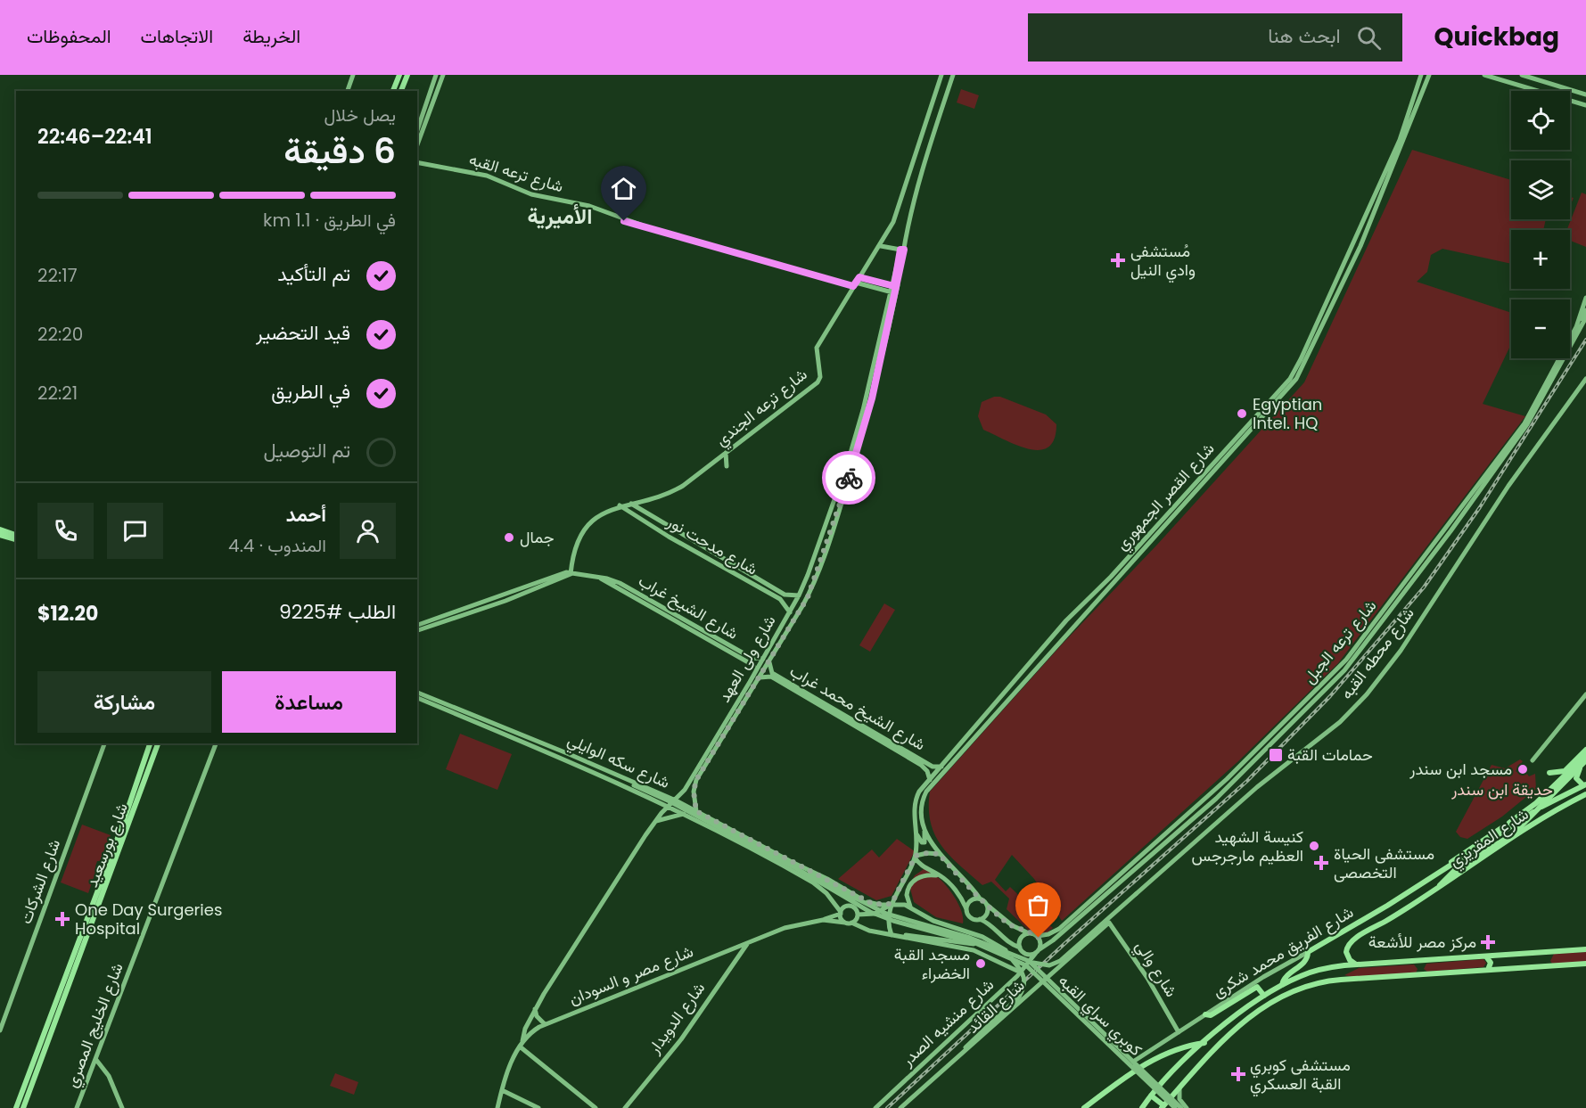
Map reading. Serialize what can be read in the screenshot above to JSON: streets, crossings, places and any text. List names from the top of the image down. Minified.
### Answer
{"streets":{"main road":["شارع ترعه القبه","شارع ترعه الجندي","شارع القصر الجمهوري","شارع مدحت نور","شارع الشيخ غراب","شارع ترعه الجبل","شارع محطه القبه","شارع ولى العهد","شارع الشيخ محمد غراب","شارع سكه الوايلي","شارع المقريزي","شارع بورسعيد","شارع الشركات","شارع الفريق محمد شكرى","شارع والي","شارع مصر و السودان","شارع القائد","كوبري سراي القبه","شارع الدويدار","شارع منشيه الصدر","شارع الخليج المصري"]},"crossings":[["شارع ترعه القبه","شارع ترعه الجندي"],["شارع ترعه الجندي","شارع مدحت نور"],["شارع ترعه الجندي","شارع الشيخ غراب"],["شارع القصر الجمهوري","شارع الشيخ محمد غراب"],["شارع القصر الجمهوري","شارع سكه الوايلي"],["شارع مدحت نور","شارع ولى العهد"],["شارع الشيخ غراب","شارع ولى العهد"],["شارع ترعه الجبل","شارع منشيه الصدر"],["شارع محطه القبه","كوبري سراي القبه"],["شارع ولى العهد","شارع الشيخ محمد غراب"],["شارع ولى العهد","شارع سكه الوايلي"],["شارع سكه الوايلي","شارع مصر و السودان"],["شارع سكه الوايلي","كوبري سراي القبه"],["شارع المقريزي","شارع الفريق محمد شكرى"],["شارع الفريق محمد شكرى","شارع والي"],["شارع والي","شارع القائد"],["شارع مصر و السودان","شارع الدويدار"]],"districts":["الأميرية"],"parks":["حديقة ابن سندر"],"places":{"health":["مُستشفى وادي النيل","مستشفى الحياة التخصصى","One Day Surgeries Hospital","مركز مصر للأشعة","مستشفى كوبري القبة العسكري"],"other":["Egyptian Intel. HQ","جمال","مسجد ابن سندر","كنيسة الشهيد العظيم مارجرجس","مسجد القبة الخضراء"],"transit":["حمامات القبة"]},"page":{"header":"Quickbag","search":"ابحث هنا","nav":["الخريطة","الاتجاهات","المحفوظات"],"map_buttons":["+","−"],"heading":["6 دقيقة","يصل خلال","22:41–22:46"],"panel":["أحمد","المندوب · 4.4","الطلب #9225","$12.20"],"bar":"في الطريق · 1.1 km","list":[["تم التأكيد","22:17"],["قيد التحضير","22:20"],["في الطريق","22:21"],"تم التوصيل"],"buttons":["مساعدة","مشاركة"]}}
